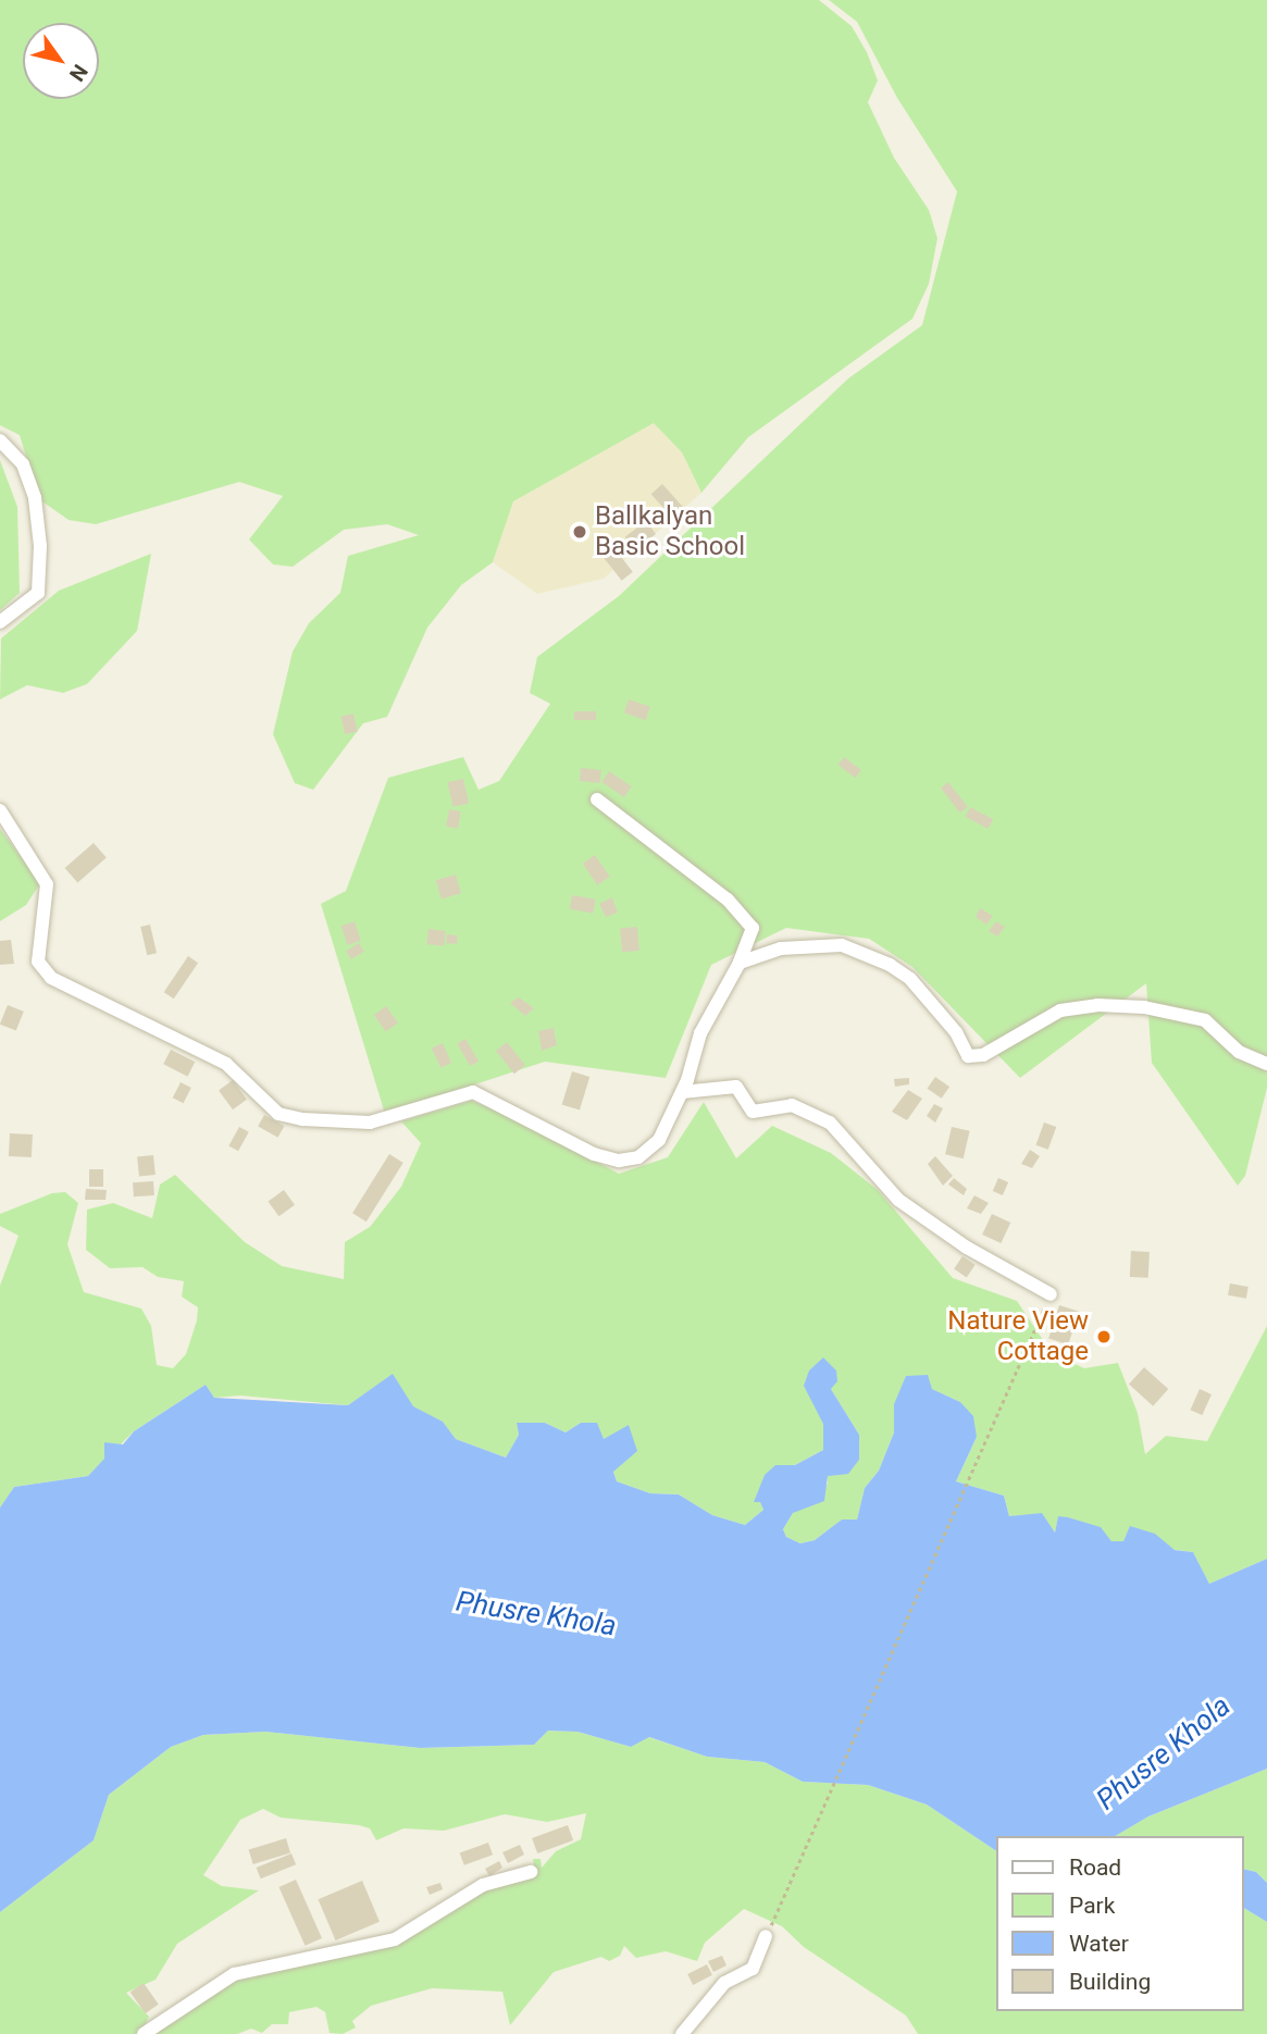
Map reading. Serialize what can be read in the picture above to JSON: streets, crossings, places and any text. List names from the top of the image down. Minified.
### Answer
{"water":["Phusre Khola"],"places":["Ballkalyan Basic School","Nature View Cottage"],"legend":["Road","Park","Water","Building"],"north":"bottom right"}
